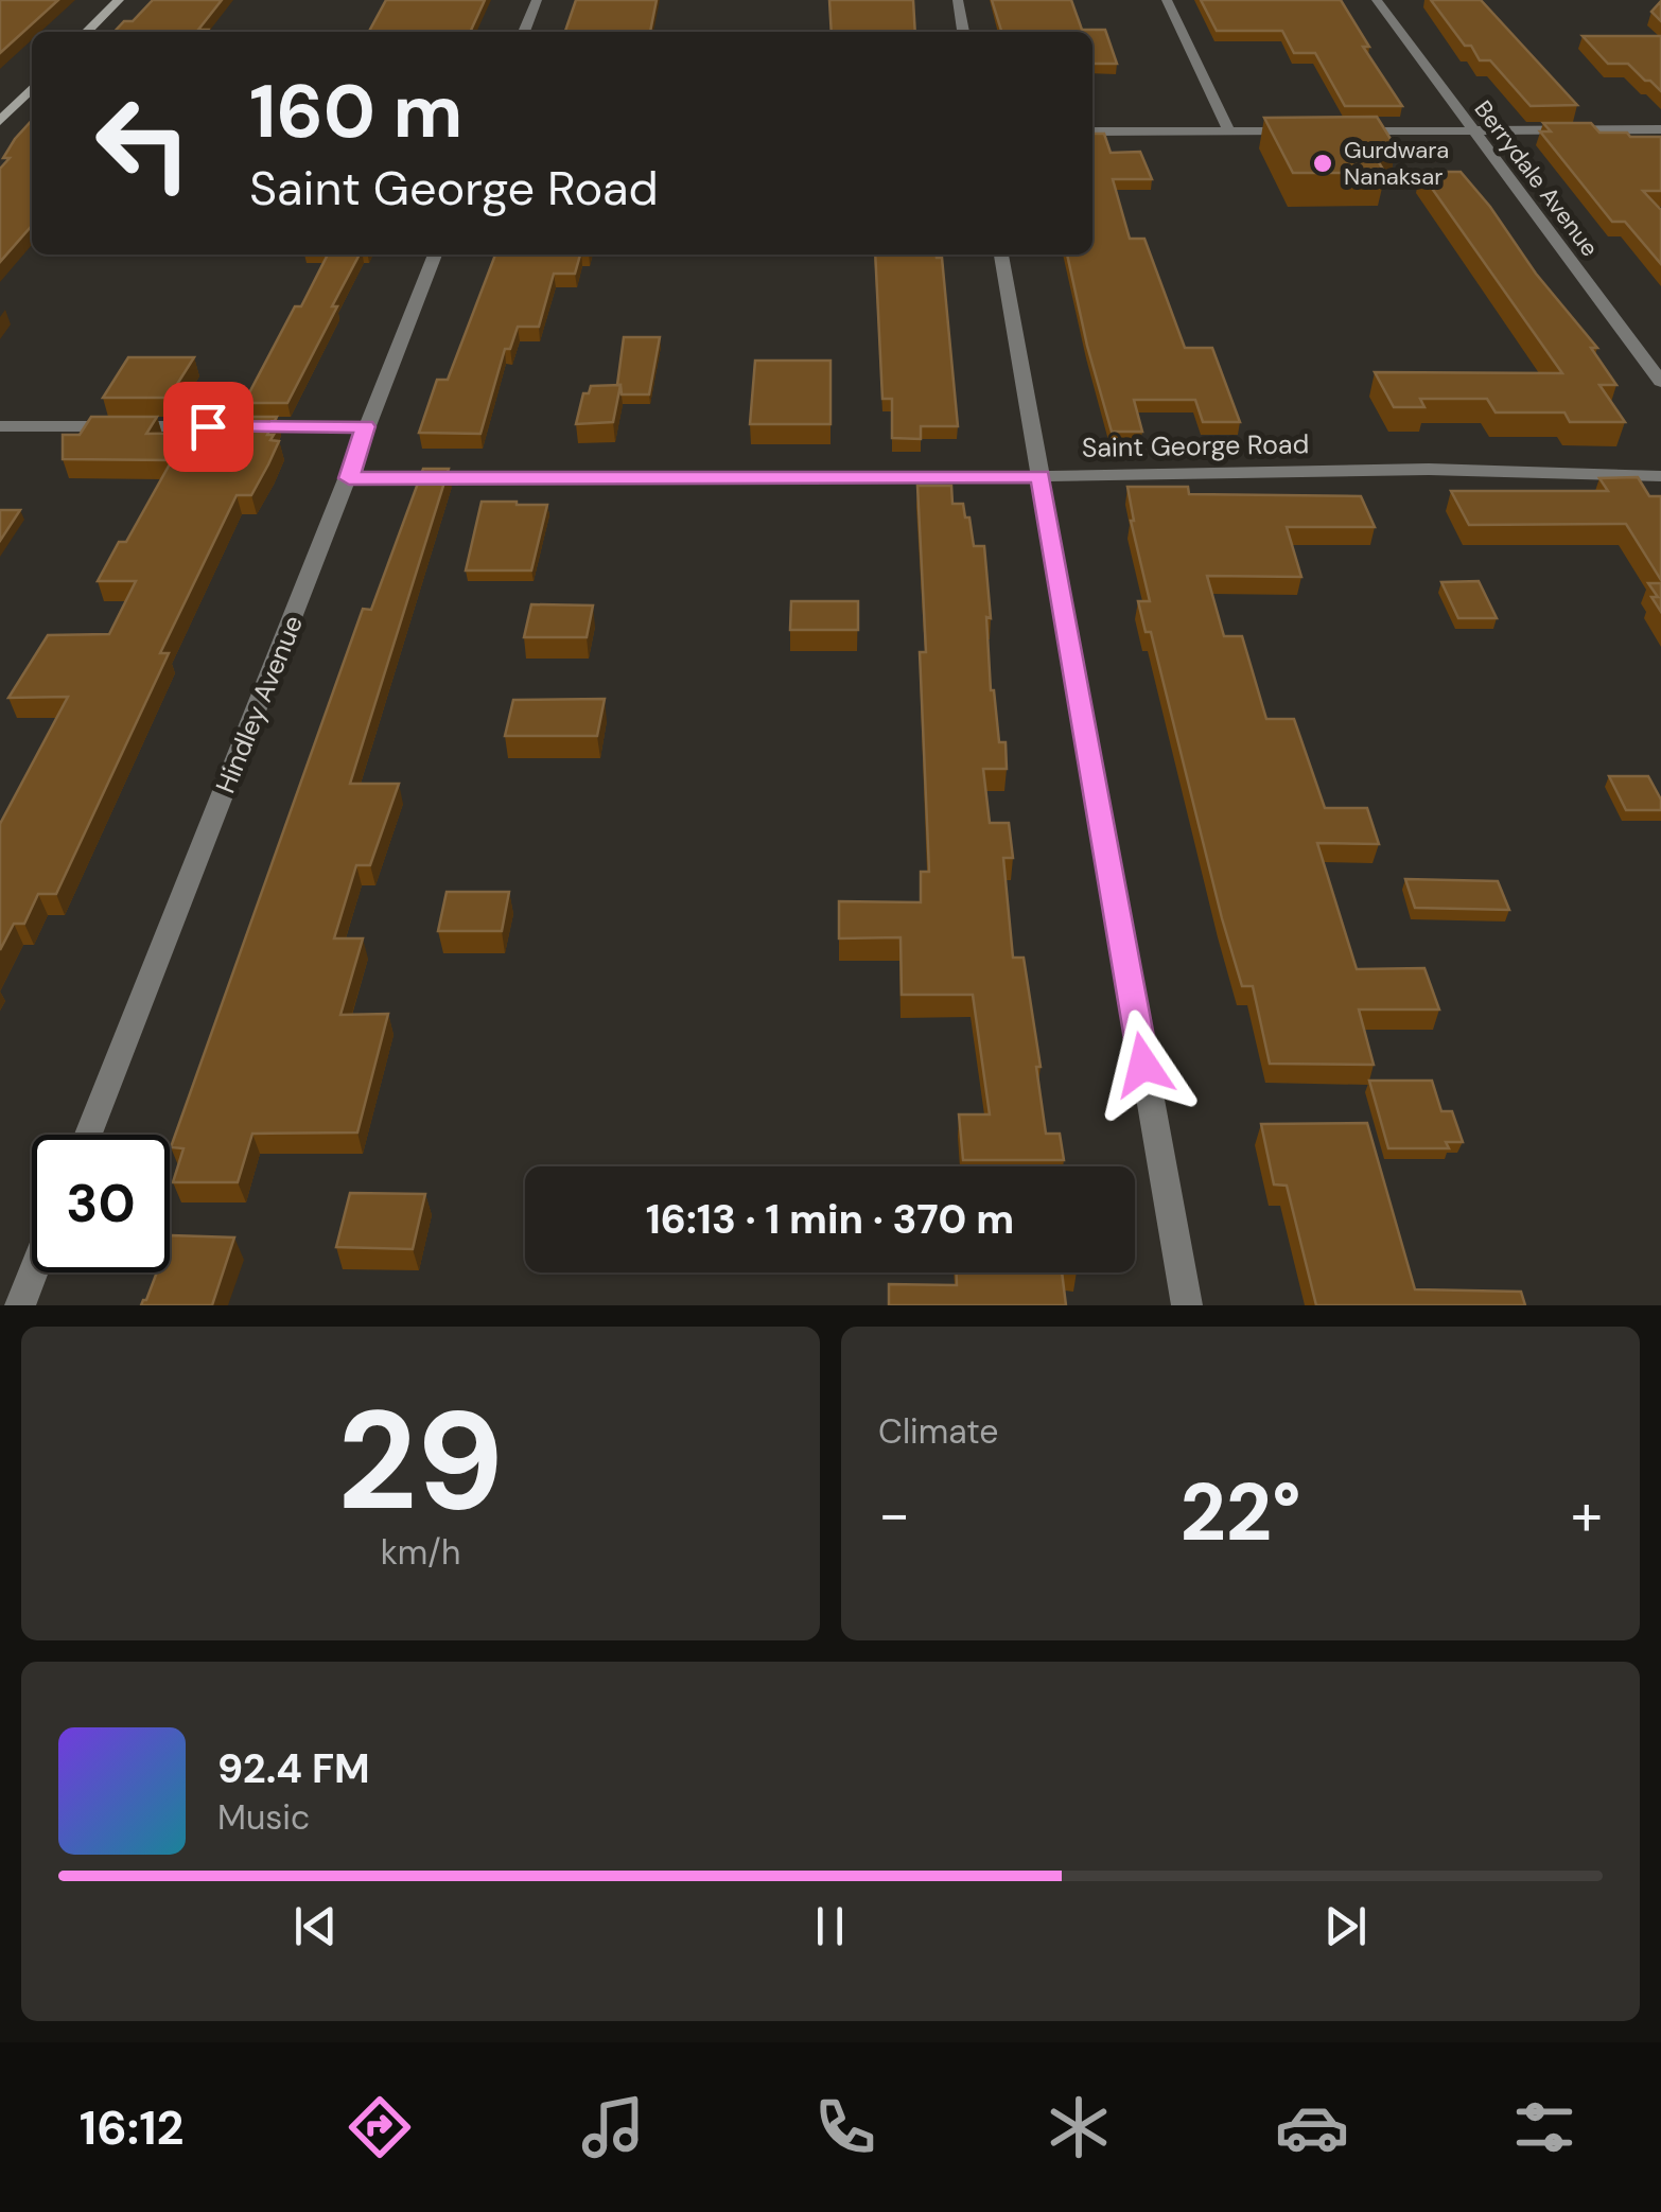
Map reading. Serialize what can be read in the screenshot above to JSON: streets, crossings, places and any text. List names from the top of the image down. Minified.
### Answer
{"streets":{"street":["Berrydale Avenue","Saint George Road","Hindley Avenue"]},"crossings":[["Saint George Road","Hindley Avenue"]],"places":["Gurdwara Nanaksar"],"page":{"turn":["160 m","Saint George Road"],"limit":"30","trip":"16:13 · 1 min · 370 m","tile":[["29","km/h"],"Climate"],"heat":["−","22°","+"],"song":["92.4 FM","Music"],"tabs":"16:12"}}
